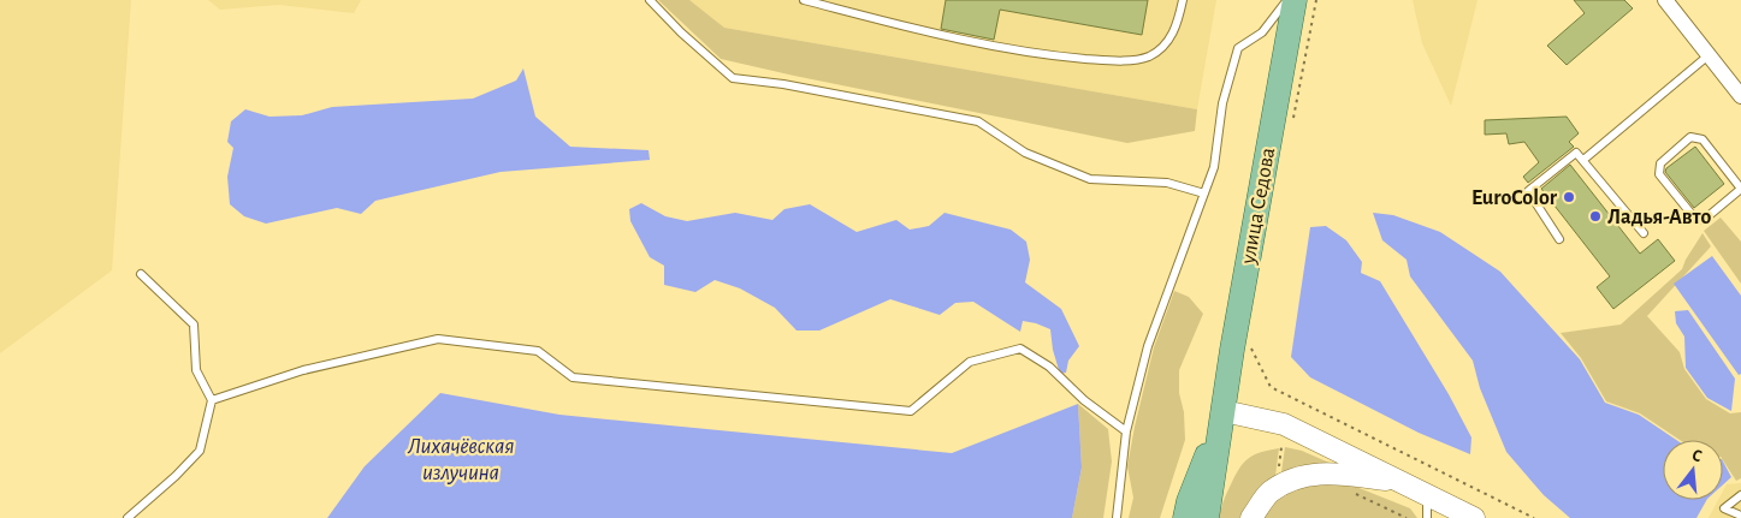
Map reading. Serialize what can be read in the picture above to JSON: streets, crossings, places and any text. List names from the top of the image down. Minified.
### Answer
{"streets":{"main road":["улица Седова"]},"water":["Лихачёвская излучина"],"places":["EuroColor","Ладья-Авто"],"north":"top"}
